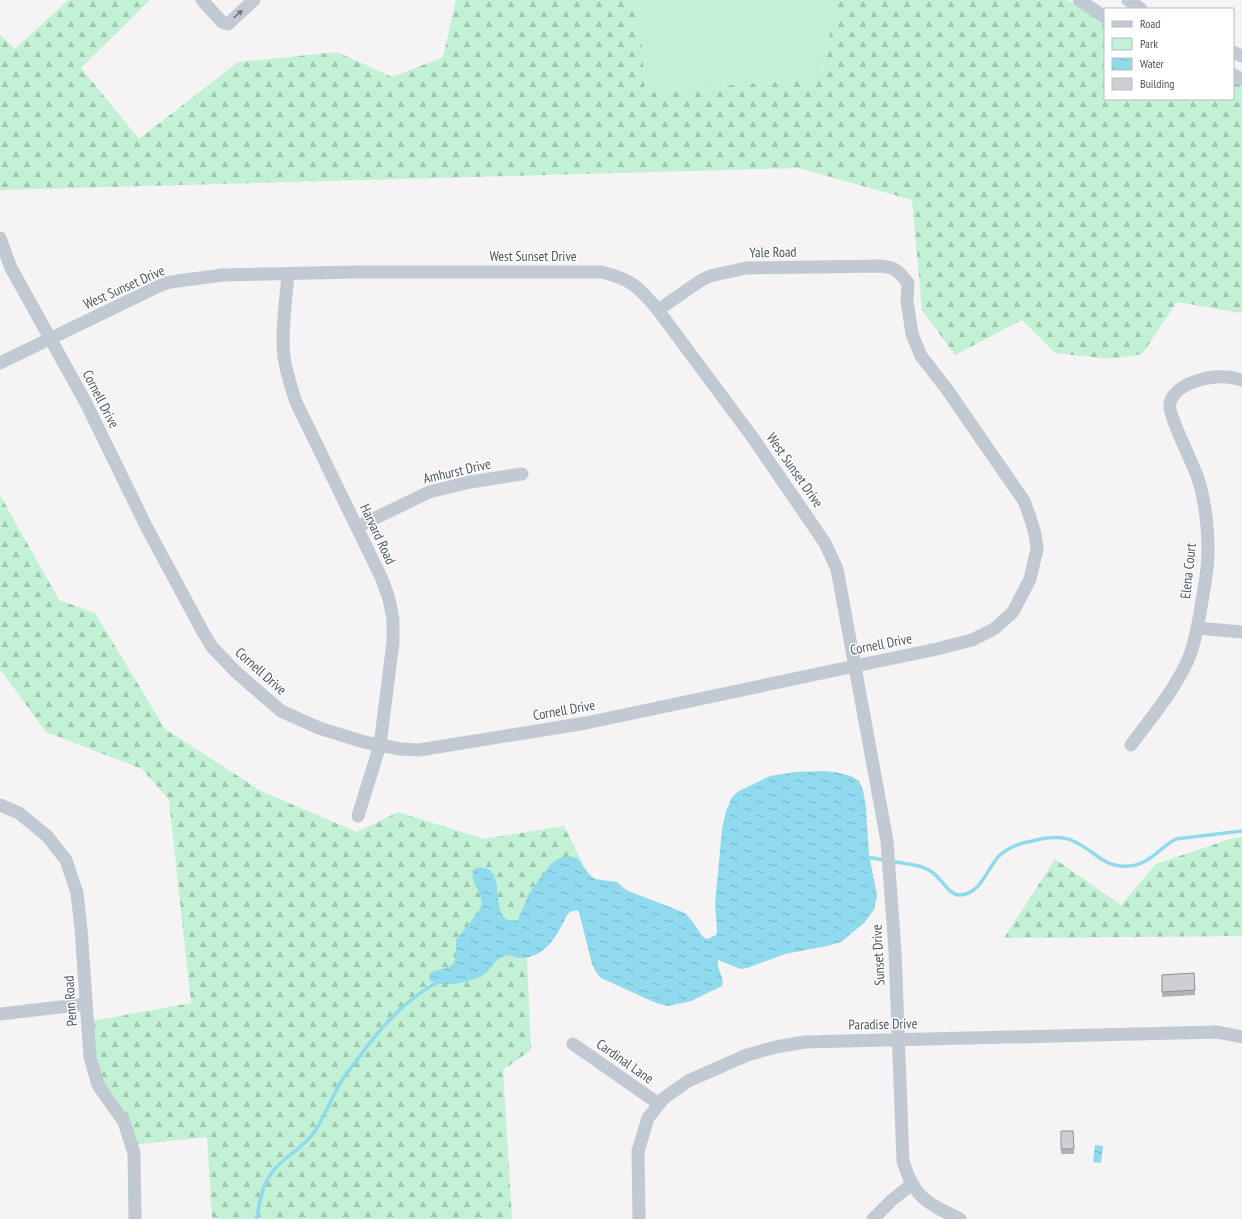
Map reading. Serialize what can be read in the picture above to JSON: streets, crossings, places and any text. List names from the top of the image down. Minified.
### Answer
{"streets":{"street":["Yale Road","West Sunset Drive","Cornell Drive","Amhurst Drive","Harvard Road","Elena Court","Sunset Drive","Penn Road","Paradise Drive","Cardinal Lane"]},"crossings":[["Yale Road","West Sunset Drive"],["Yale Road","Cornell Drive"],["West Sunset Drive","Cornell Drive"],["West Sunset Drive","Harvard Road"],["West Sunset Drive","Sunset Drive"],["Cornell Drive","Harvard Road"],["Cornell Drive","Sunset Drive"],["Amhurst Drive","Harvard Road"],["Sunset Drive","Paradise Drive"],["Paradise Drive","Cardinal Lane"]],"legend":["Road","Park","Water","Building"]}
